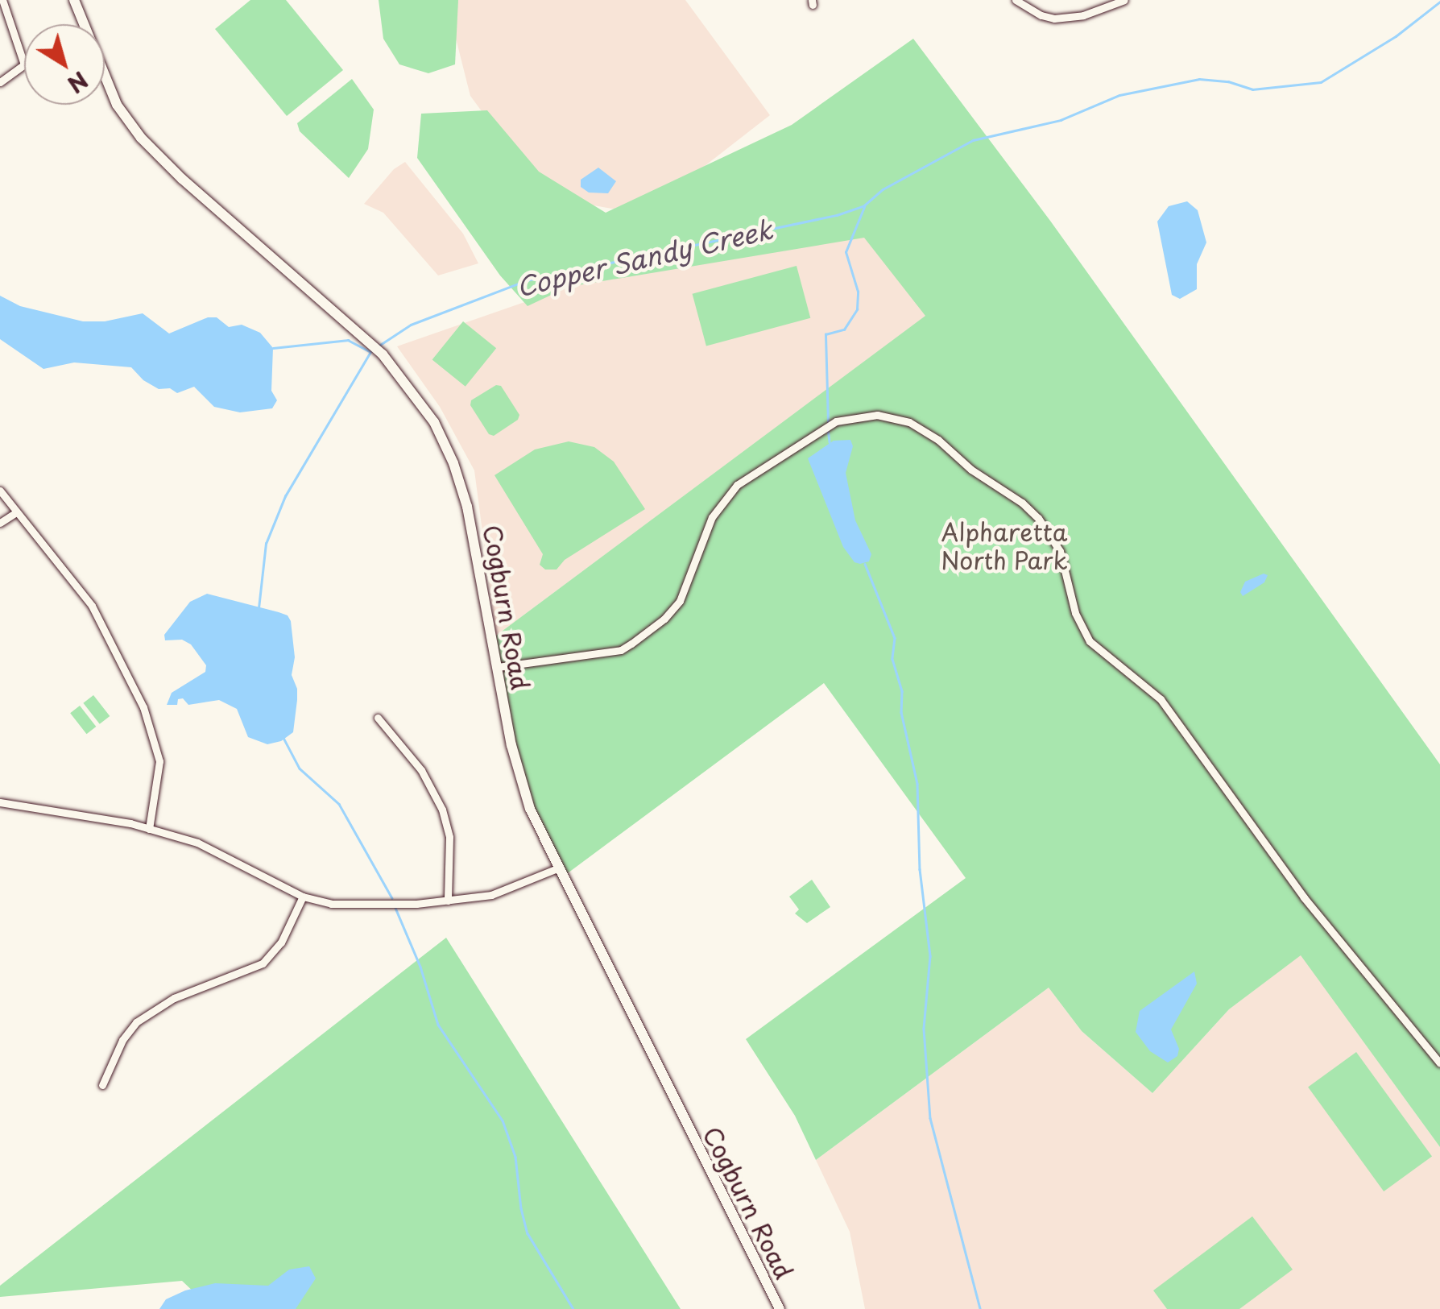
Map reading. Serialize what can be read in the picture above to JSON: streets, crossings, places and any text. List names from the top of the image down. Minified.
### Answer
{"streets":{"street":["Cogburn Road"]},"water":["Copper Sandy Creek"],"parks":["Alpharetta North Park"],"north":"bottom right"}
